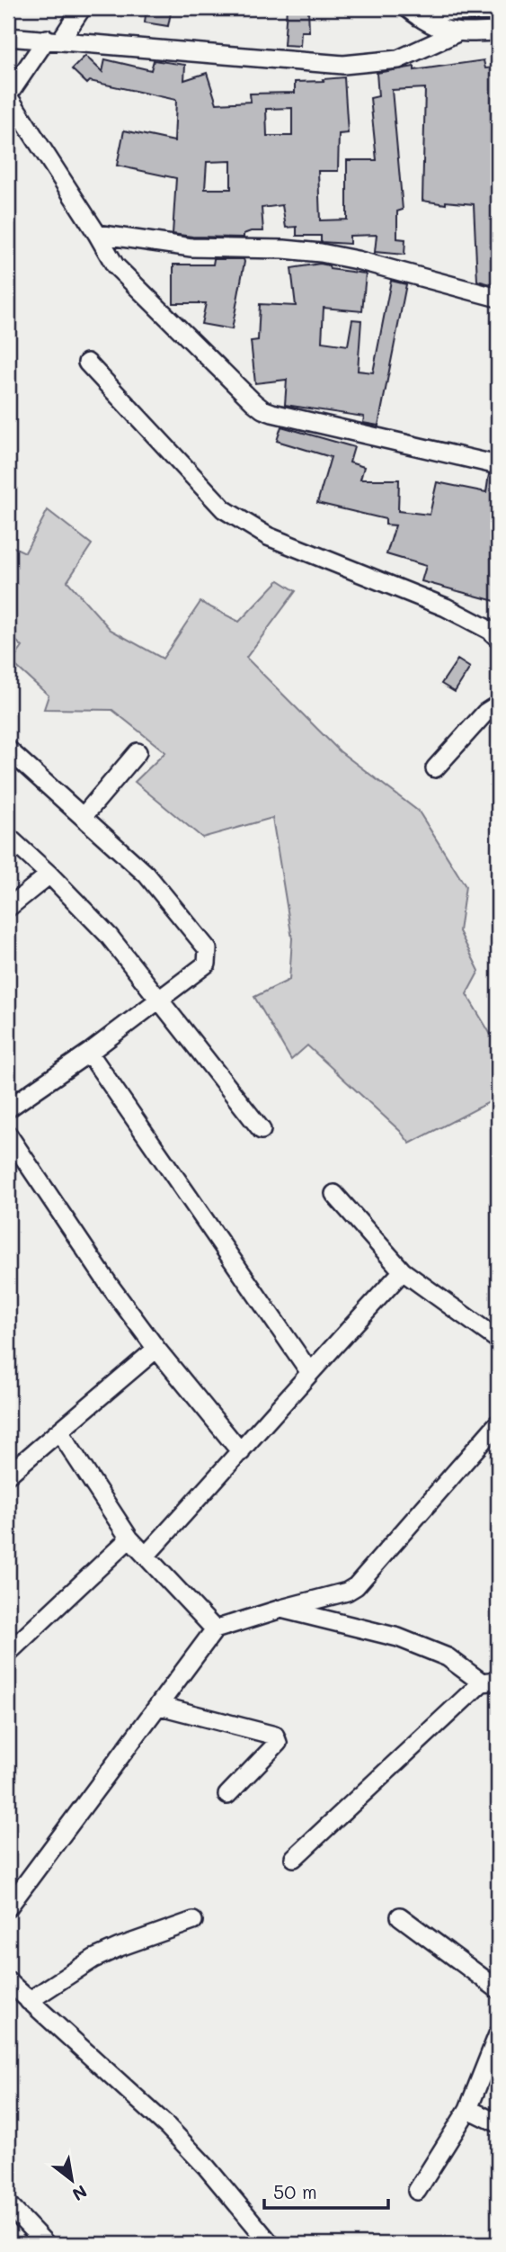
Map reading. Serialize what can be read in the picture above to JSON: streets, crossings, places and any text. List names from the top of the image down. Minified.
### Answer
{"scale_bar":"50 m","north":"bottom right"}
